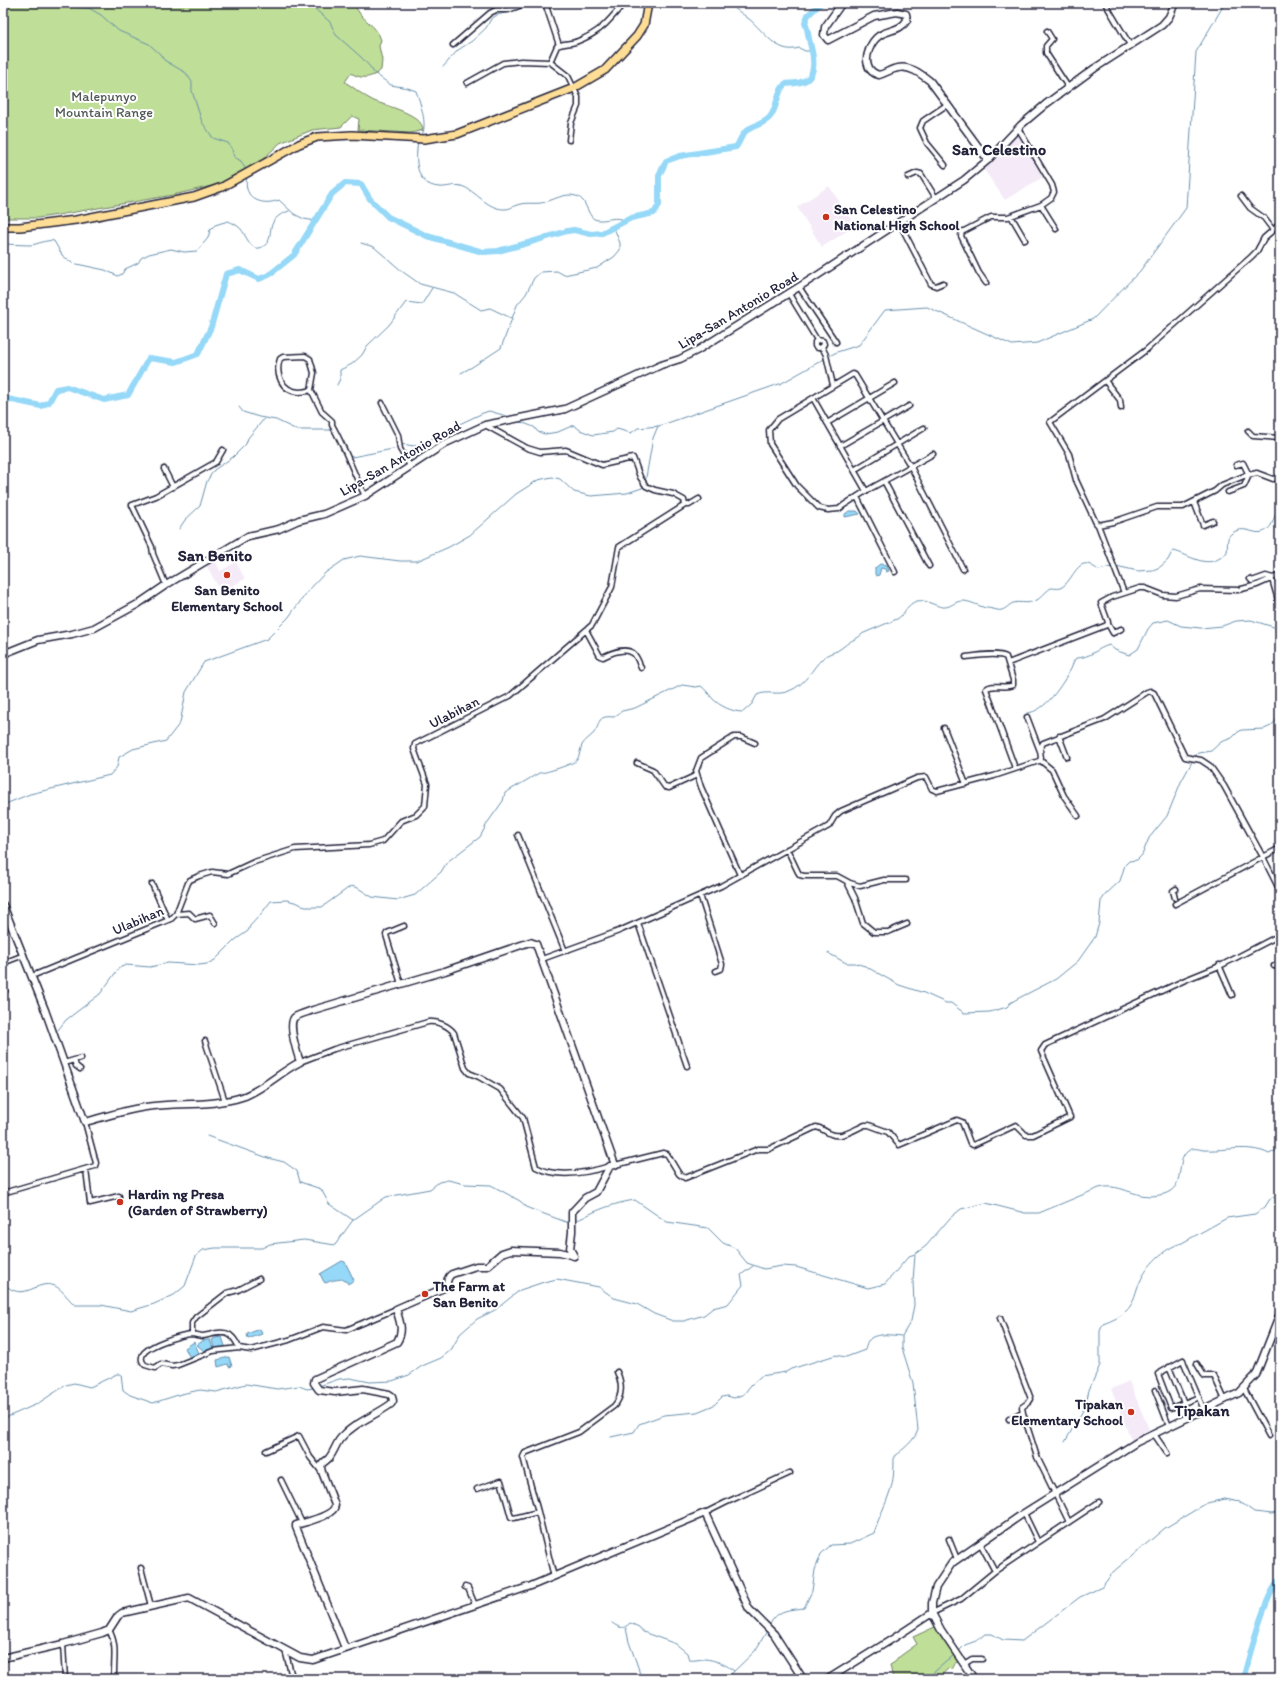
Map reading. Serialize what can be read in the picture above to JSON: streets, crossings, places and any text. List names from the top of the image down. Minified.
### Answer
{"streets":{"street":["Lipa-San Antonio Road","Ulabihan"]},"districts":["San Celestino","San Benito","Tipakan"],"parks":["Malepunyo Mountain Range"],"places":["San Celestino National High School","San Benito Elementary School","Hardin ng Presa (Garden of Strawberry)","The Farm at San Benito","Tipakan Elementary School"]}
